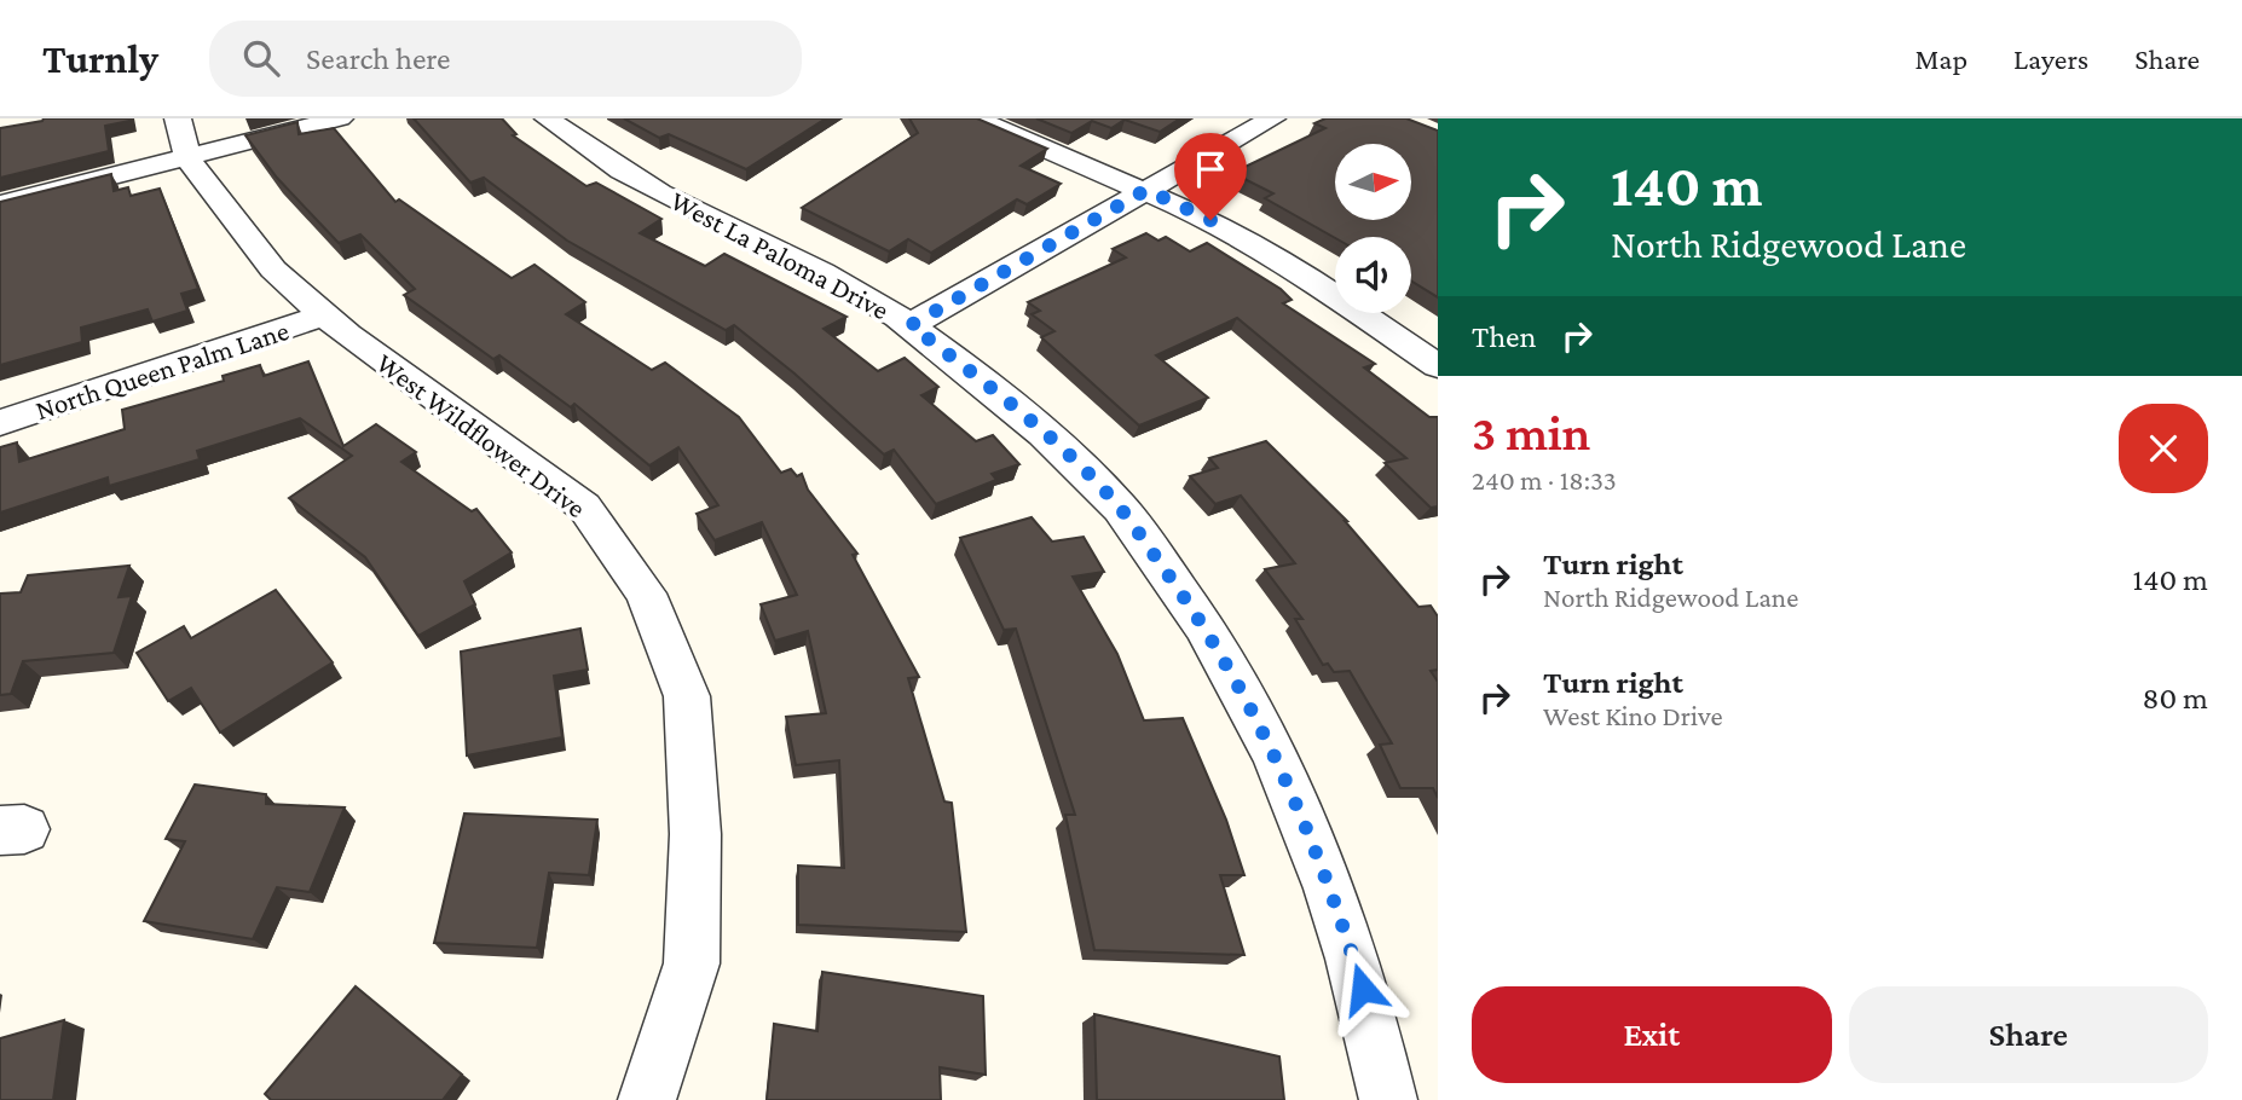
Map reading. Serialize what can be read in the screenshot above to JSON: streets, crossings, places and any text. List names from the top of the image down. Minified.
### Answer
{"streets":{"street":["West La Paloma Drive","North Queen Palm Lane","West Wildflower Drive"]},"crossings":[["North Queen Palm Lane","West Wildflower Drive"]],"north":"right","page":{"header":"Turnly","search":"Search here","nav":["Map","Layers","Share"],"turn":["140 m","North Ridgewood Lane"],"then":"Then","heading":["3 min","240 m · 18:33"],"list":[{"name":"Turn right","note":"North Ridgewood Lane","value":"140 m"},{"name":"Turn right","note":"West Kino Drive","value":"80 m"}],"buttons":["Exit","Share"]}}
